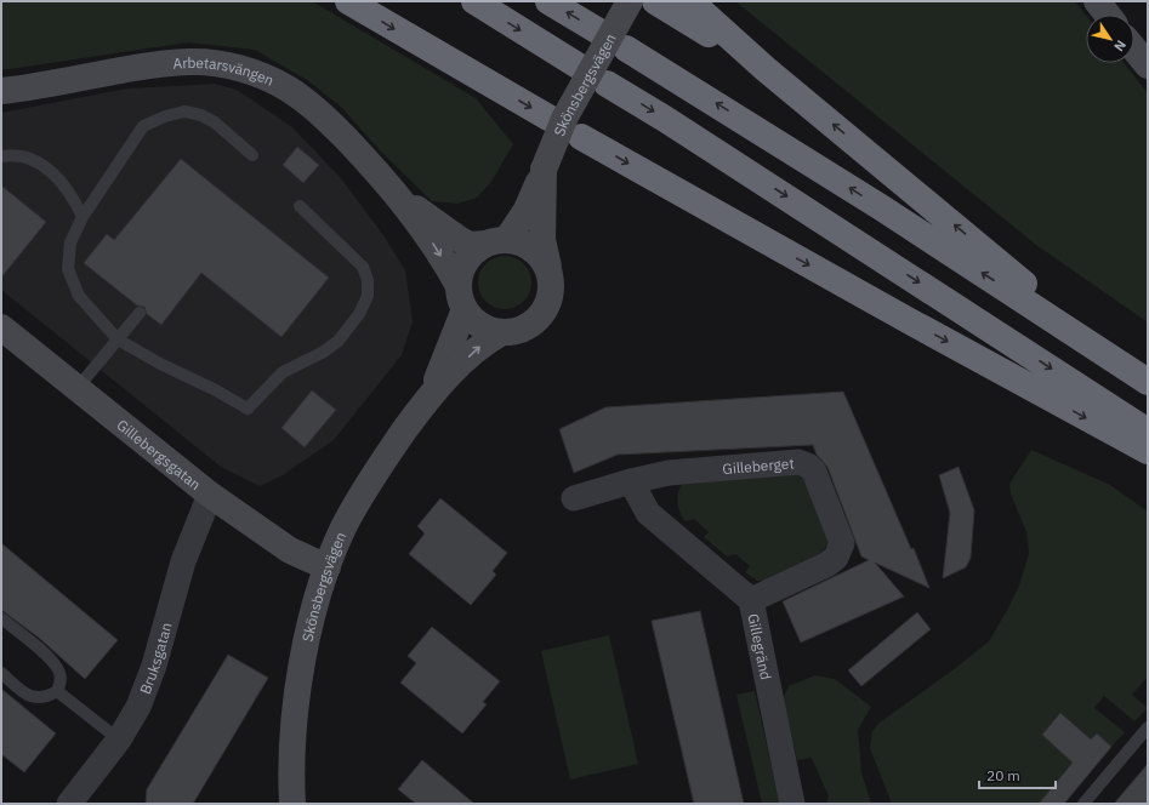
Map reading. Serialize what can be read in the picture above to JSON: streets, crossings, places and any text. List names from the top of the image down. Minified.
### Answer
{"streets":{"main road":["Arbetarsvängen","Skönsbergsvägen","Gillebergsgatan"],"street":["Gilleberget","Gillegränd","Bruksgatan"]},"crossings":[["Arbetarsvängen","Skönsbergsvägen"],["Skönsbergsvägen","Gillebergsgatan"],["Gillebergsgatan","Bruksgatan"],["Gilleberget","Gillegränd"]],"scale_bar":"20 m","north":"bottom right"}
